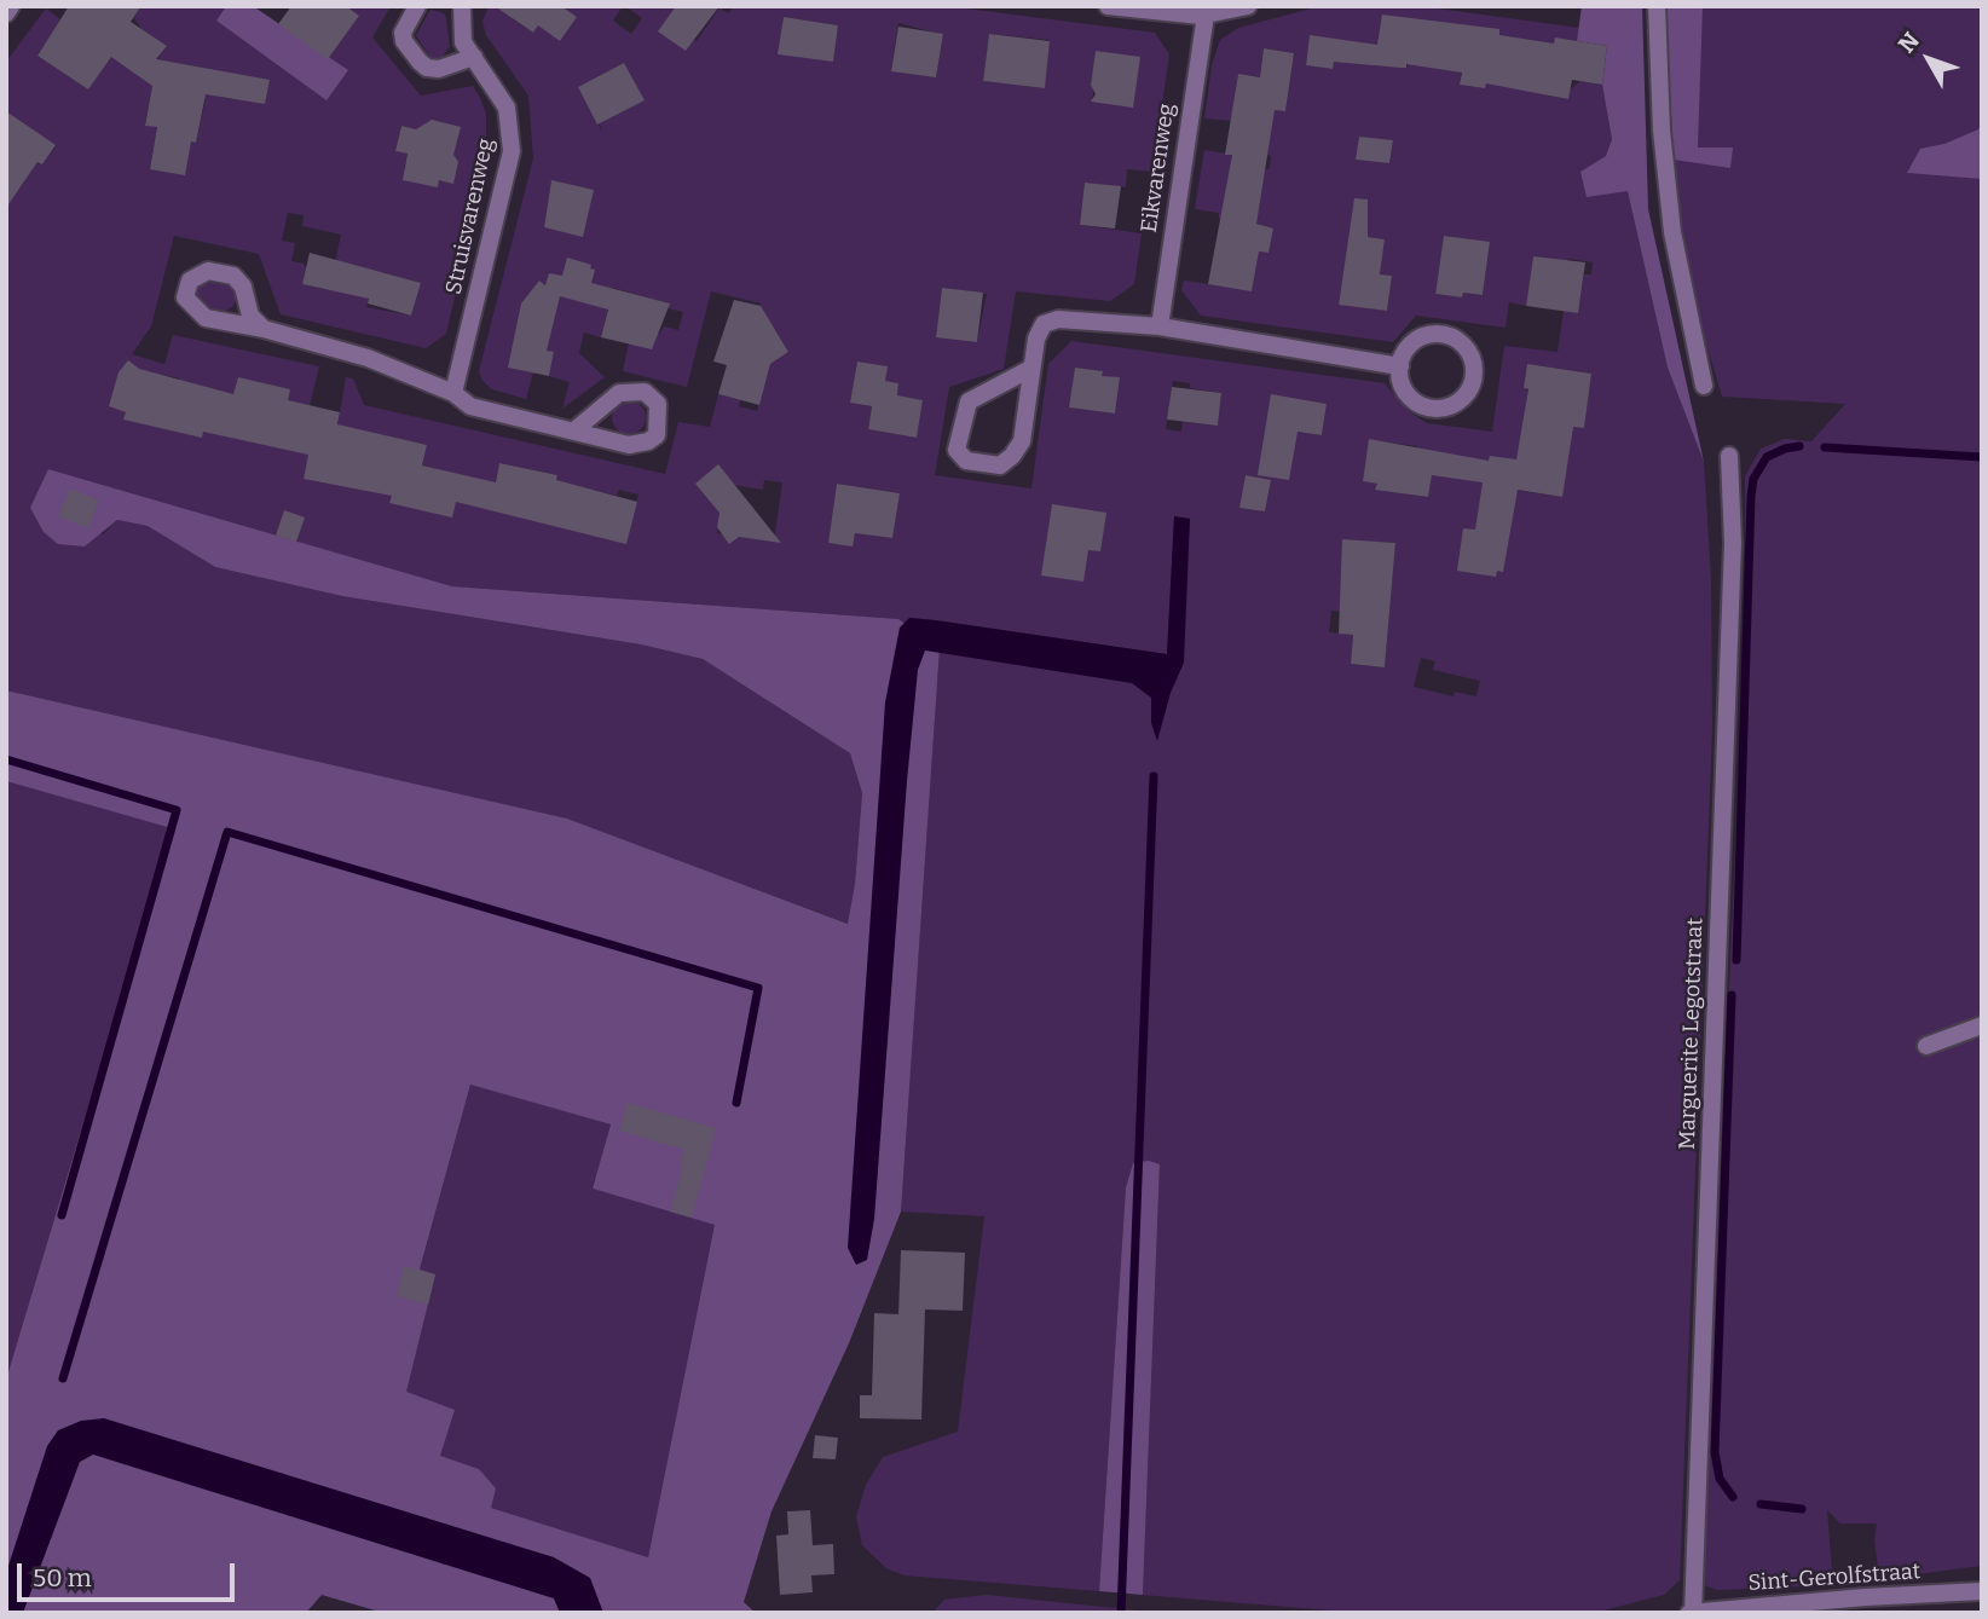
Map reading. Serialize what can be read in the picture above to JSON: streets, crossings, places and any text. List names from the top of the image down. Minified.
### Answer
{"streets":{"street":["Eikvarenweg","Struisvarenweg","Marguerite Legotstraat","Sint-Gerolfstraat"]},"crossings":[["Marguerite Legotstraat","Sint-Gerolfstraat"]],"scale_bar":"50 m","north":"top left"}
